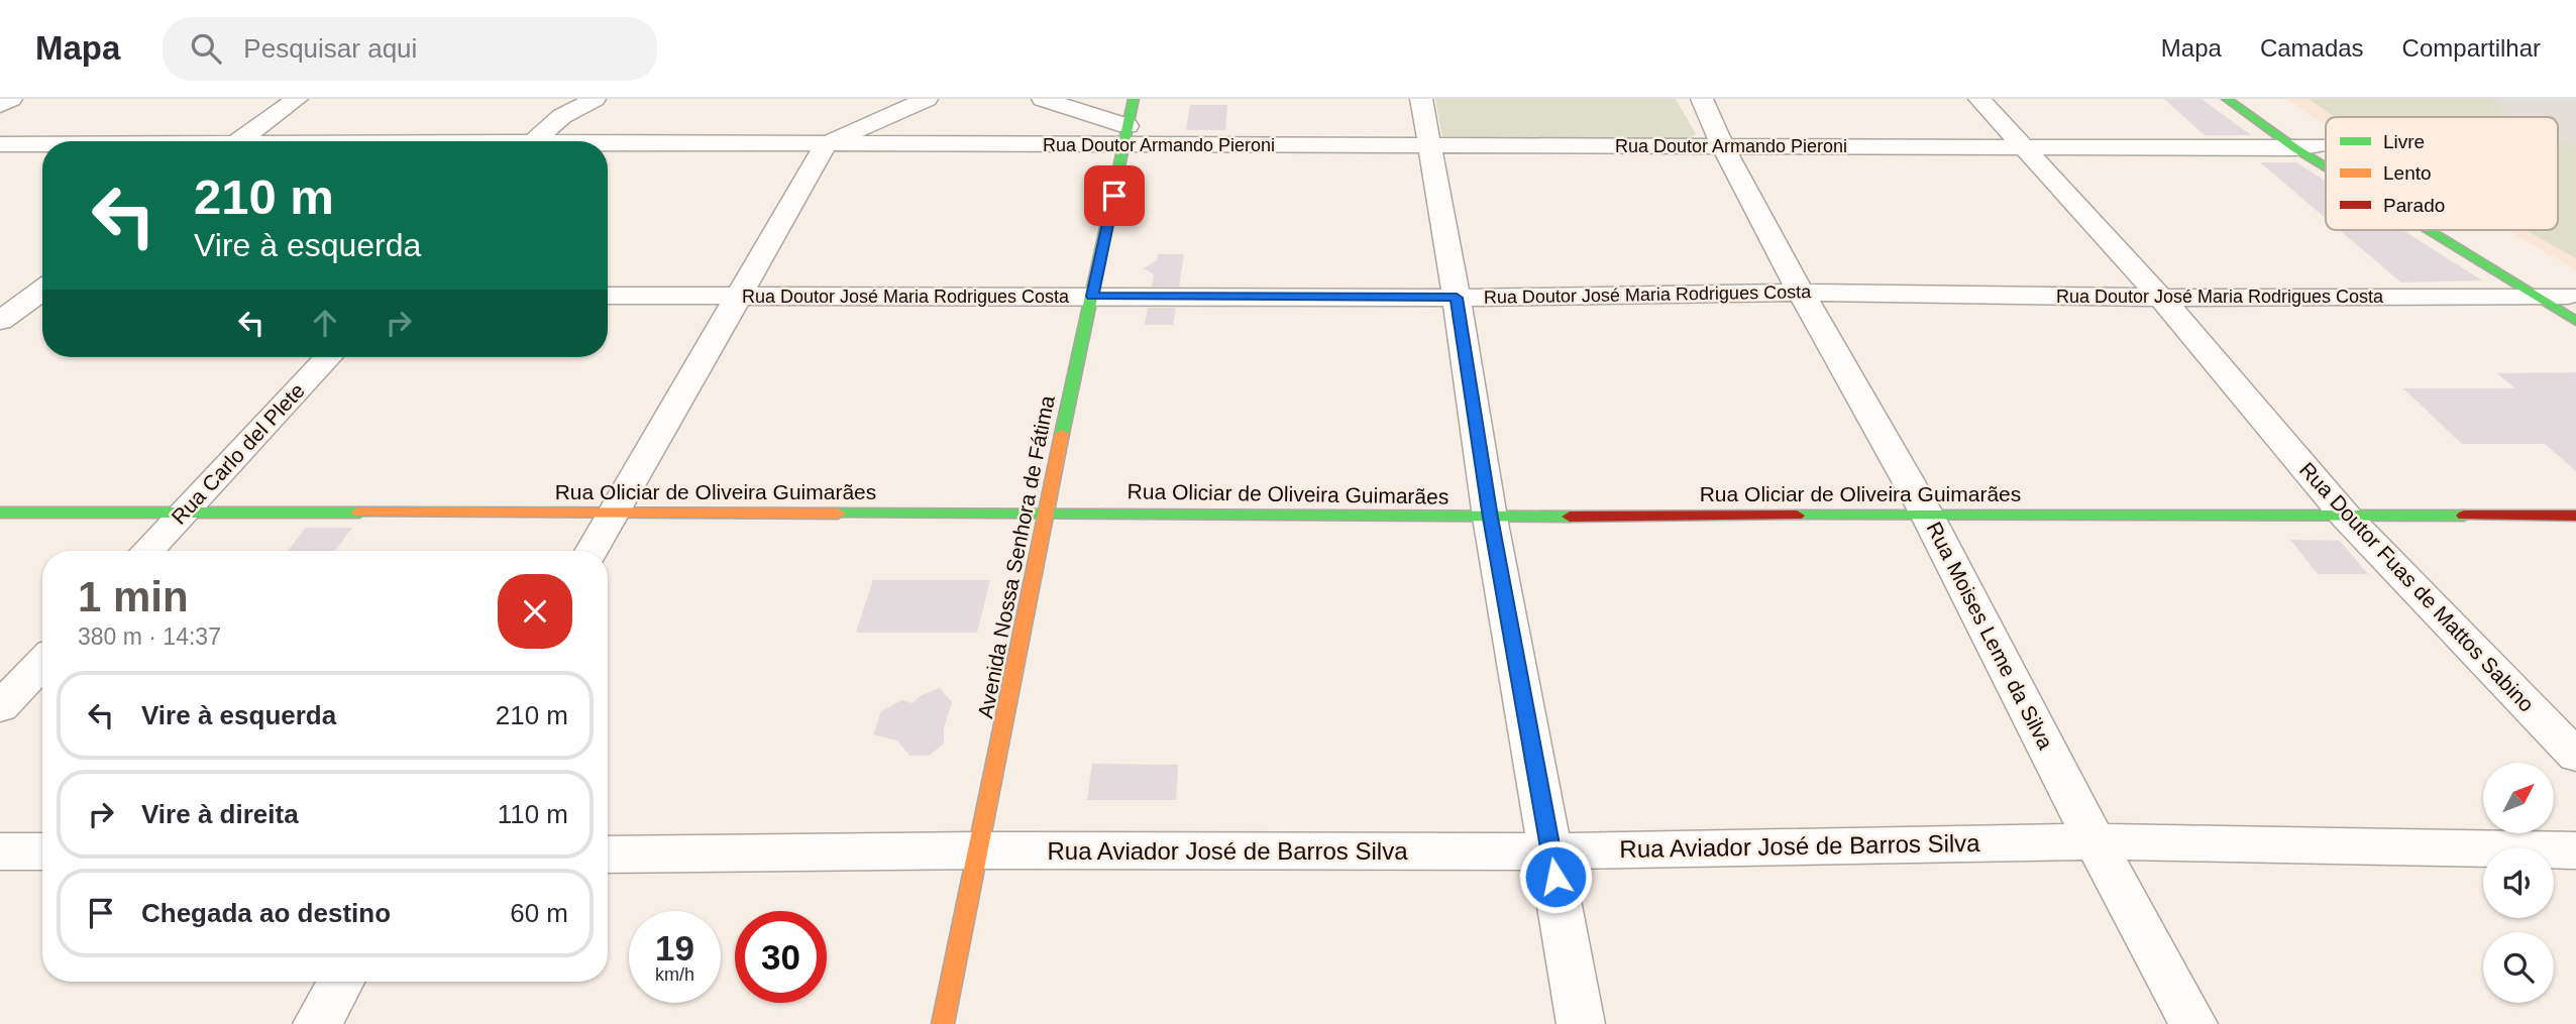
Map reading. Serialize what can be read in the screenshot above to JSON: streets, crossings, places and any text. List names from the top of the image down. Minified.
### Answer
{"streets":{"street":["Rua Doutor Armando Pieroni","Rua Doutor José Maria Rodrigues Costa","Rua Carlo del Plete","Rua Oliciar de Oliveira Guimarães","Avenida Nossa Senhora de Fátima","Rua Doutor Fuas de Mattos Sabino","Rua Moises Leme da Silva","Rua Aviador José de Barros Silva"]},"crossings":[["Rua Doutor Armando Pieroni","Avenida Nossa Senhora de Fátima"],["Rua Doutor Armando Pieroni","Rua Doutor Fuas de Mattos Sabino"],["Rua Doutor Armando Pieroni","Rua Moises Leme da Silva"],["Rua Doutor José Maria Rodrigues Costa","Avenida Nossa Senhora de Fátima"],["Rua Doutor José Maria Rodrigues Costa","Rua Doutor Fuas de Mattos Sabino"],["Rua Doutor José Maria Rodrigues Costa","Rua Moises Leme da Silva"],["Rua Carlo del Plete","Rua Oliciar de Oliveira Guimarães"],["Rua Oliciar de Oliveira Guimarães","Avenida Nossa Senhora de Fátima"],["Rua Oliciar de Oliveira Guimarães","Rua Doutor Fuas de Mattos Sabino"],["Rua Oliciar de Oliveira Guimarães","Rua Moises Leme da Silva"],["Avenida Nossa Senhora de Fátima","Rua Aviador José de Barros Silva"],["Rua Moises Leme da Silva","Rua Aviador José de Barros Silva"]],"legend":["Livre","Lento","Parado"],"north":"top right","page":{"header":"Mapa","search":"Pesquisar aqui","nav":["Mapa","Camadas","Compartilhar"],"turn":["210 m","Vire à esquerda"],"heading":["1 min","380 m · 14:37"],"list":[{"name":"Vire à esquerda","value":"210 m"},{"name":"Vire à direita","value":"110 m"},{"name":"Chegada ao destino","value":"60 m"}],"speed":"19 km/h","limit":"30"}}
